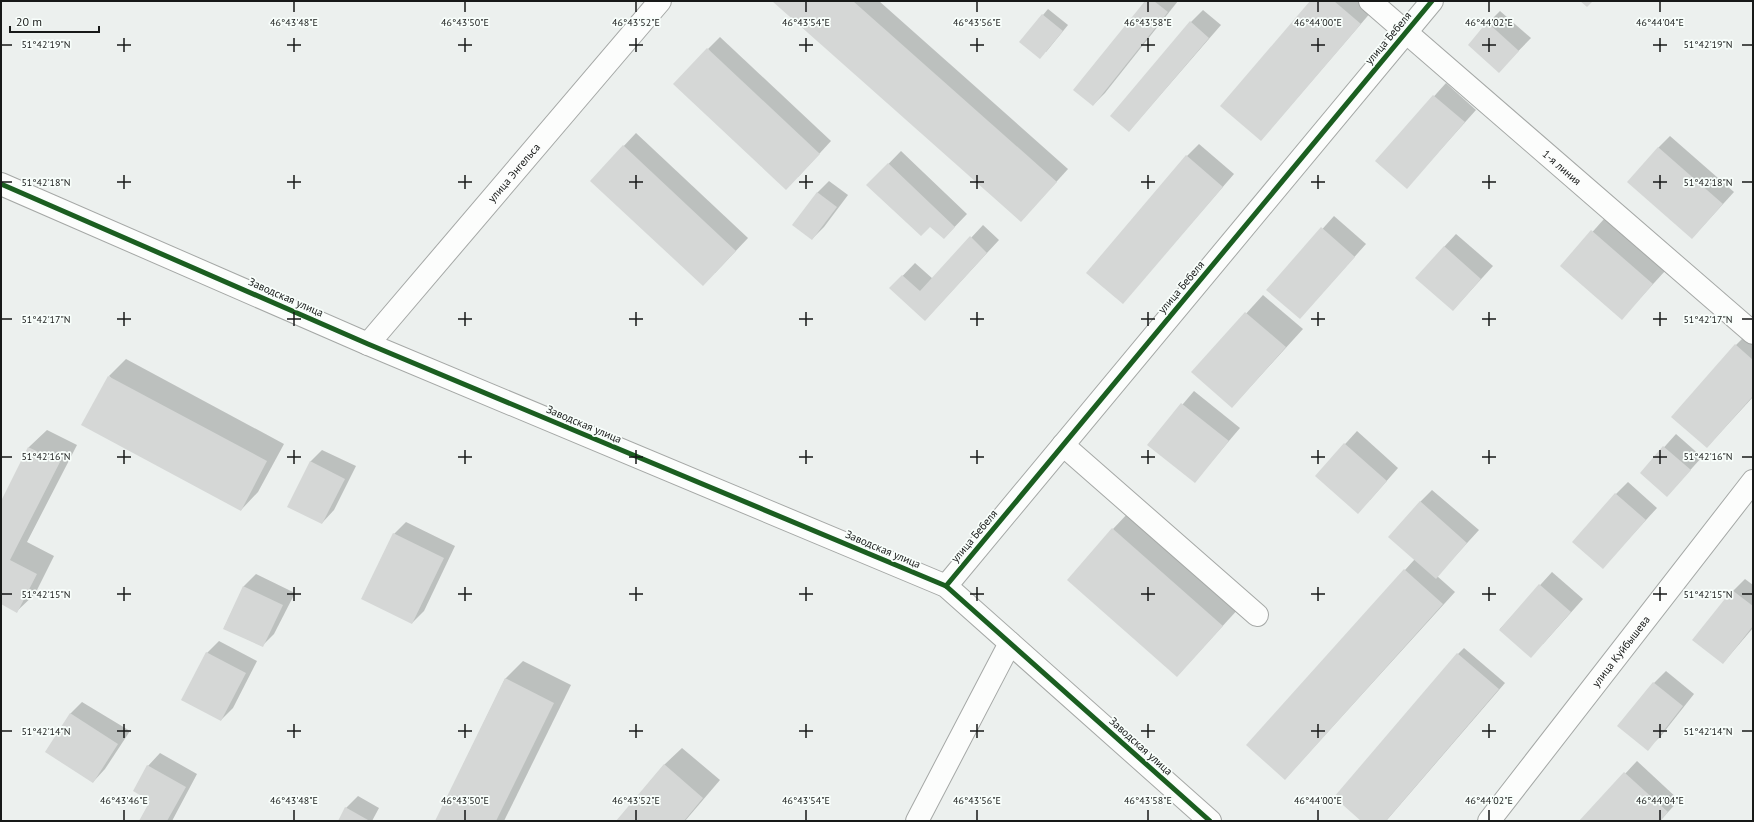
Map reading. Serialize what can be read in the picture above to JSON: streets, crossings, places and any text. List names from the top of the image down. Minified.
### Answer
{"streets":{"street":["улица Бебеля","1-я линия","улица Энгельса","Заводская улица","улица Куйбышева"]},"crossings":[["улица Бебеля","1-я линия"],["улица Бебеля","Заводская улица"],["улица Энгельса","Заводская улица"]],"scale_bar":"20 m","coordinates":["46°43'48\"E","46°43'50\"E","46°43'52\"E","46°43'54\"E","46°43'56\"E","46°43'58\"E","46°44'00\"E","46°44'02\"E","46°44'04\"E","51°42'19\"N","51°42'18\"N","51°42'17\"N","51°42'16\"N","51°42'15\"N","51°42'14\"N","46°43'46\"E"]}
